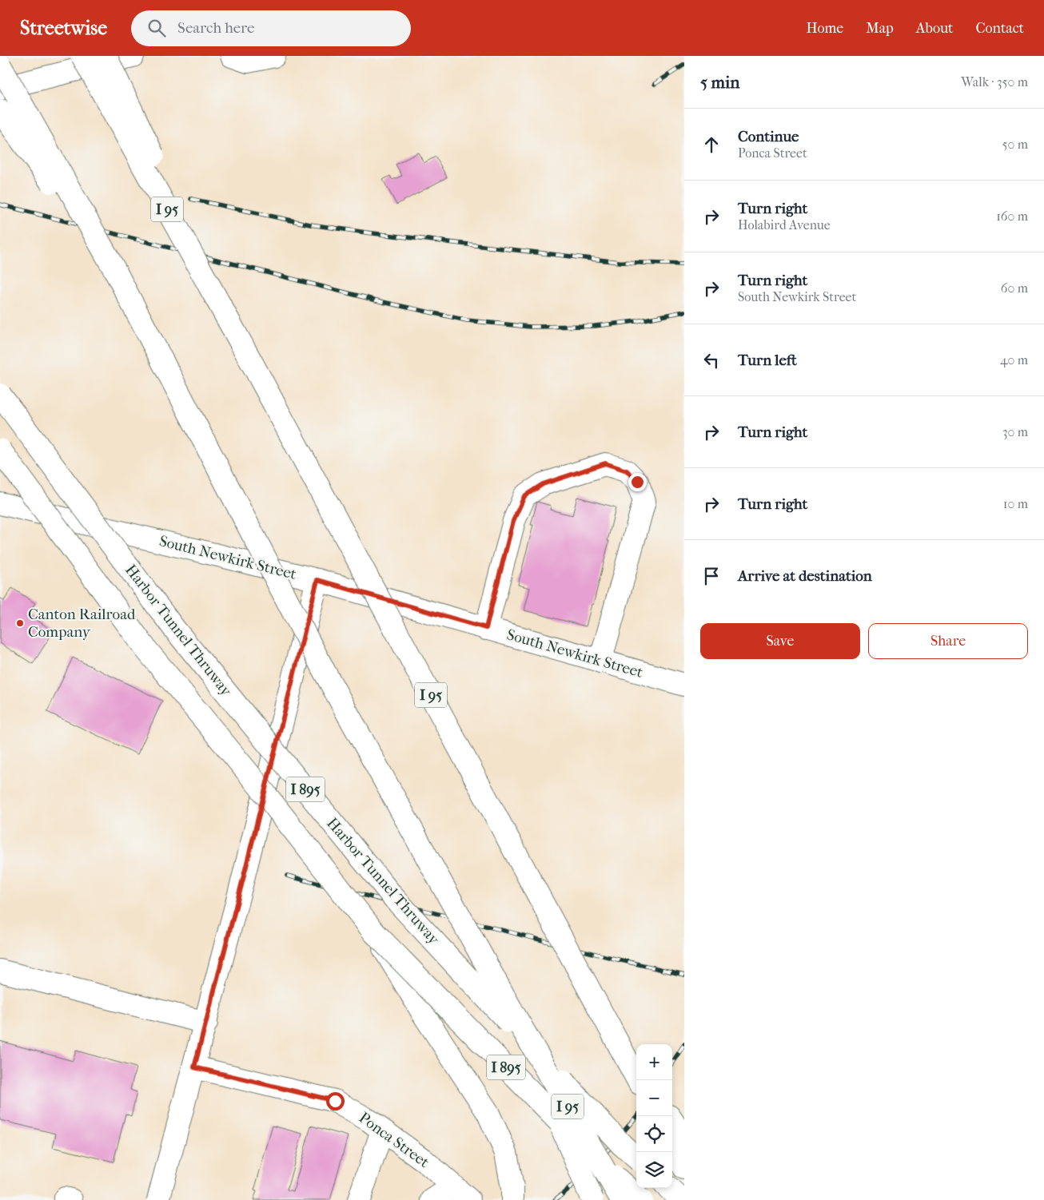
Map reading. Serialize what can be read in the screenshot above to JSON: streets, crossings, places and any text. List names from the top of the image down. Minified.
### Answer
{"streets":{"main road":["I 95","South Newkirk Street","Harbor Tunnel Thruway","I 895","Ponca Street"]},"places":["Canton Railroad Company"],"page":{"header":"Streetwise","search":"Search here","nav":["Home","Map","About","Contact"],"heading":["5 min","Walk · 350 m"],"list":[["Continue","Ponca Street","50 m"],["Turn right","Holabird Avenue","160 m"],["Turn right","South Newkirk Street","60 m"],["Turn left","40 m"],["Turn right","30 m"],["Turn right","10 m"],"Arrive at destination"],"buttons":["Save","Share"],"map_buttons":["+","−"]}}
